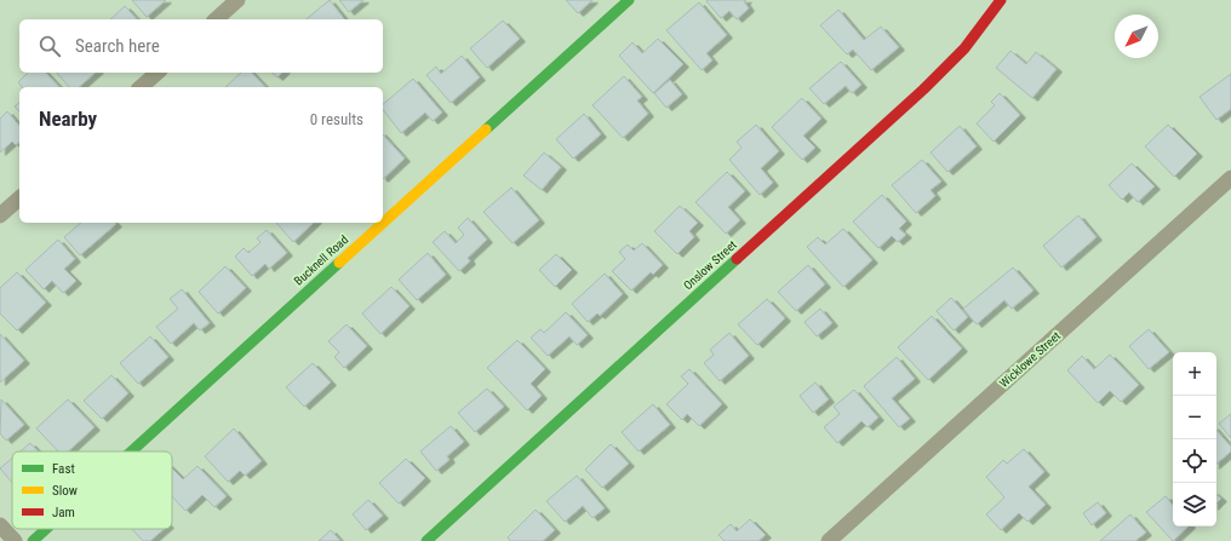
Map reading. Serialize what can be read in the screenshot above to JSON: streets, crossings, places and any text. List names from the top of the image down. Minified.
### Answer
{"streets":{"street":["Bucknell Road","Onslow Street","Wicklowe Street"]},"legend":["Fast","Slow","Jam"],"north":"bottom left","page":{"search":"Search here","heading":["Nearby","0 results"],"map_buttons":["+","−"]}}
